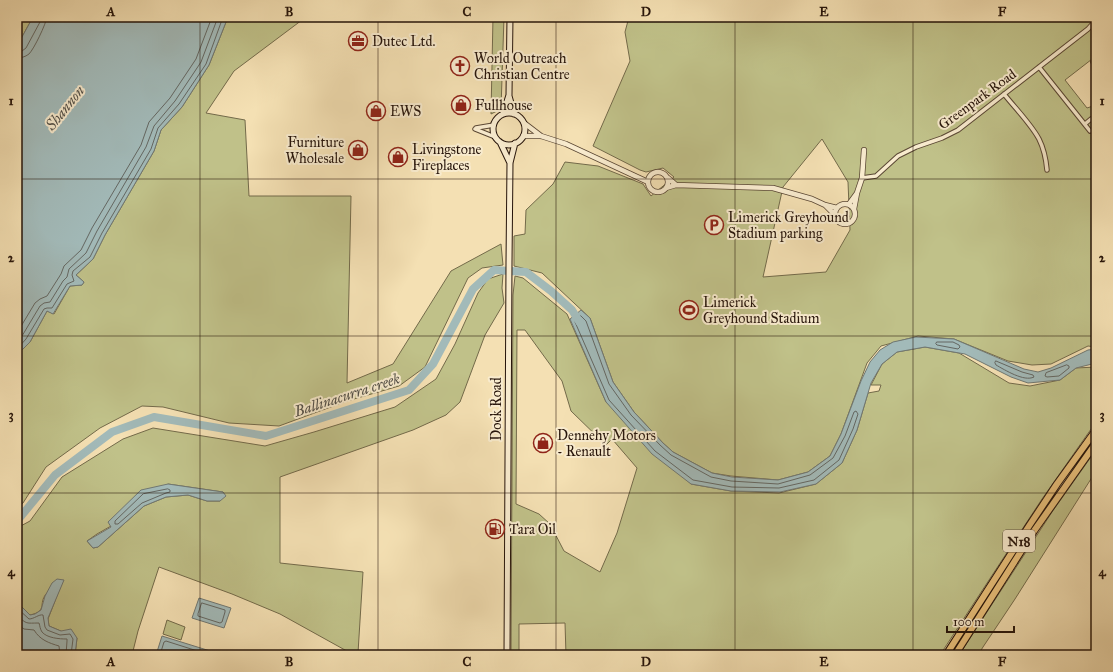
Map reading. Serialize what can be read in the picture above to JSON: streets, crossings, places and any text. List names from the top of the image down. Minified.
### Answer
{"streets":{"highway":["N18"],"main road":["Dock Road"],"street":["Greenpark Road"]},"water":["Shannon","Ballinacurra creek"],"places":{"office":["Dutec Ltd."],"church":["World Outreach Christian Centre"],"shop":["Fullhouse","EWS","Furniture Wholesale","Livingstone Fireplaces","Dennehy Motors - Renault"],"parking":["Limerick Greyhound Stadium parking"],"sports":["Limerick Greyhound Stadium"],"fuel station":["Tara Oil"]},"scale_bar":"100 m","grid":{"columns":["A","B","C","D","E","F"],"rows":["1","2","3","4"]}}
